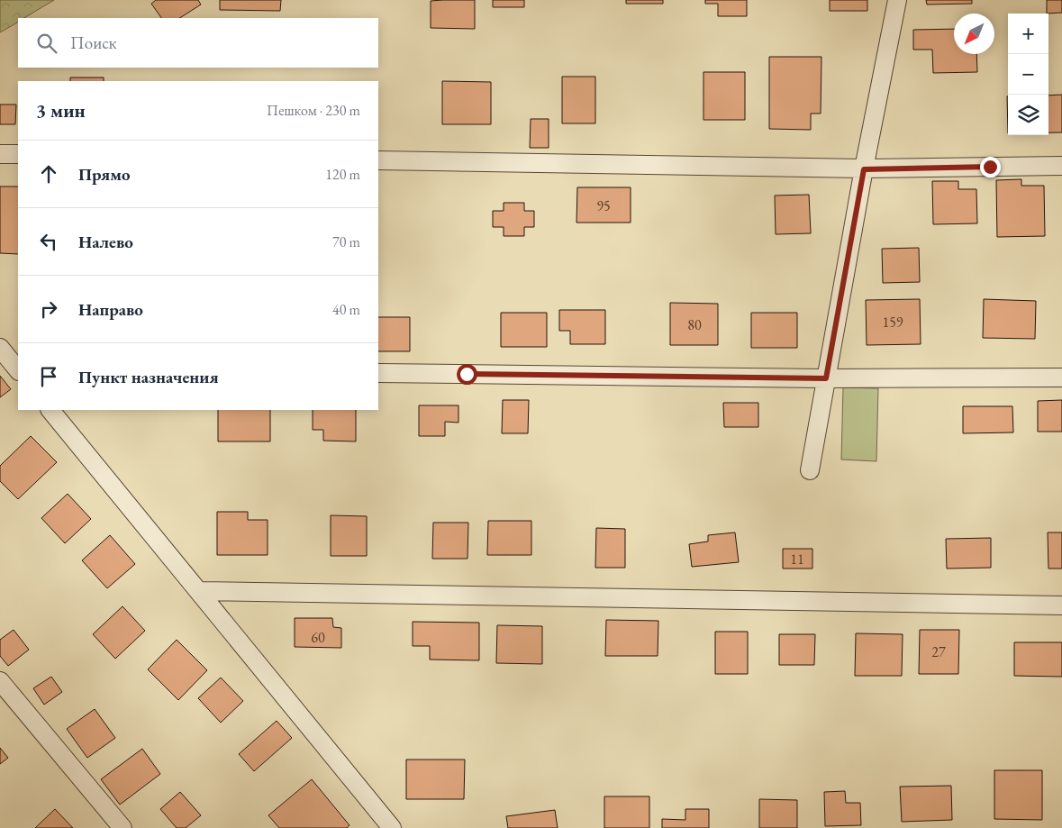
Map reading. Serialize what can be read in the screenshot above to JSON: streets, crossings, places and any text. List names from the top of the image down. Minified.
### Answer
{"house_numbers":["95","159","80","11","60","27"],"north":"bottom left","page":{"map_buttons":["+","−"],"search":"Поиск","heading":["3 мин","Пешком · 230 m"],"list":[["Прямо","120 m"],["Налево","70 m"],["Направо","40 m"],"Пункт назначения"]}}
